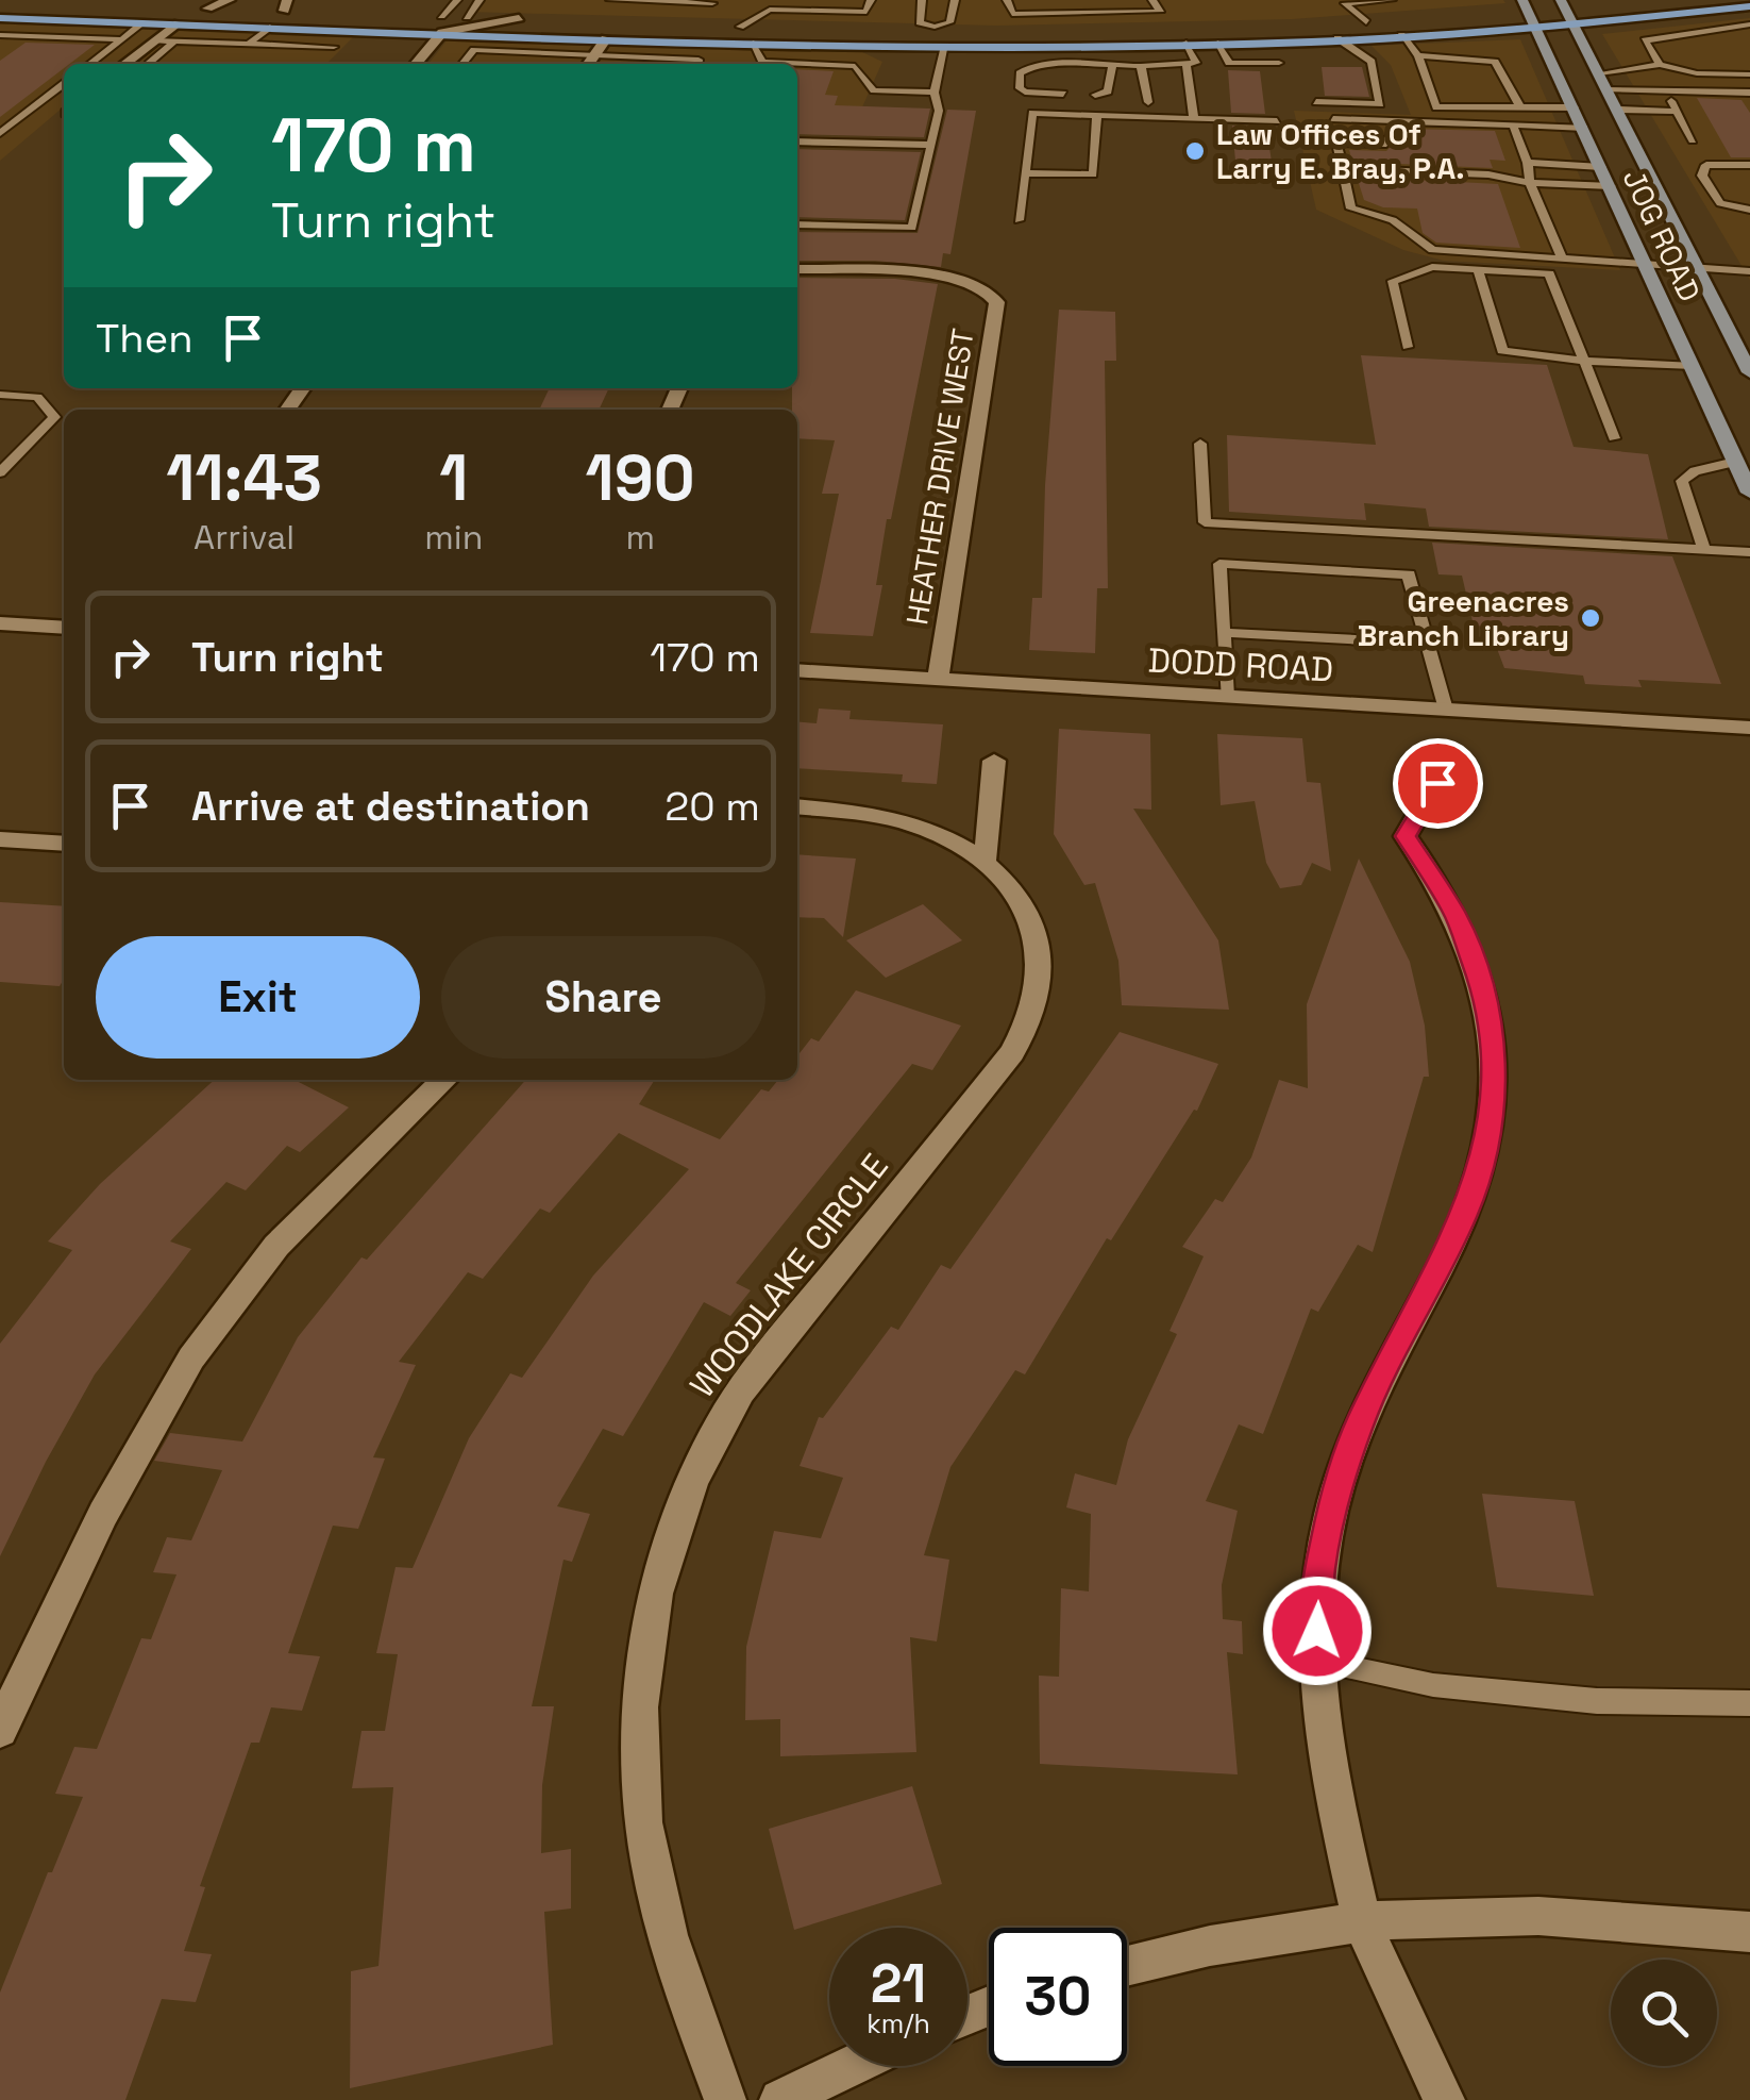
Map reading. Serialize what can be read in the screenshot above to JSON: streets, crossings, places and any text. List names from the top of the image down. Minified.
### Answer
{"streets":{"main road":["JOG ROAD"],"street":["HEATHER DRIVE WEST","DODD ROAD","WOODLAKE CIRCLE"]},"crossings":[["HEATHER DRIVE WEST","DODD ROAD"]],"places":["Law Offices Of Larry E. Bray, P.A.","Greenacres Branch Library"],"page":{"turn":["170 m","Turn right"],"then":"Then","eta":["11:43","Arrival","1","min","190","m"],"list":[{"name":"Turn right","value":"170 m"},{"name":"Arrive at destination","value":"20 m"}],"buttons":["Exit","Share"],"speed":"21 km/h","limit":"30"}}
